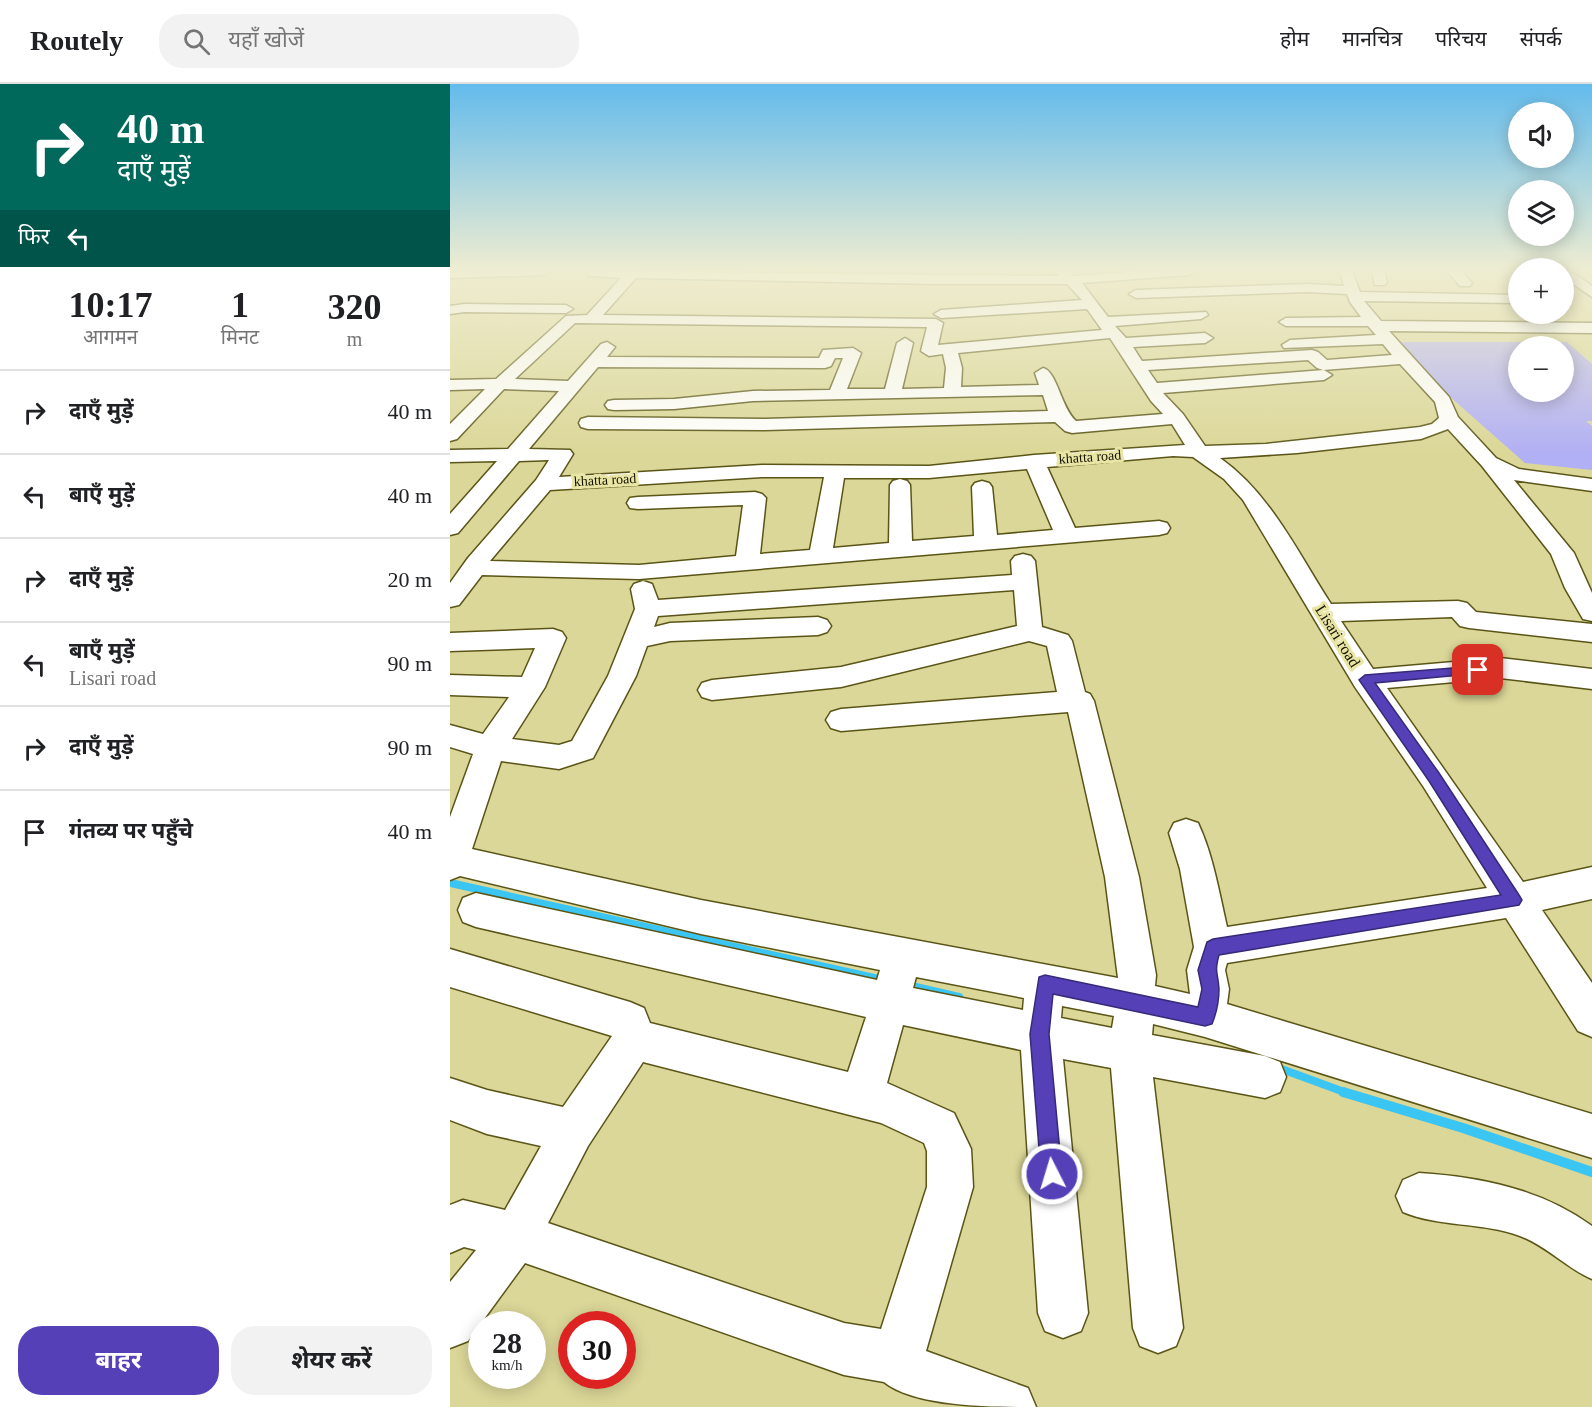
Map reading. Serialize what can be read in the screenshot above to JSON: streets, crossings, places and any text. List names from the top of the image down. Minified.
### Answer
{"streets":{"street":["khatta road","Lisari road"]},"crossings":[["khatta road","Lisari road"]],"page":{"header":"Routely","search":"यहाँ खोजें","nav":["होम","मानचित्र","परिचय","संपर्क"],"turn":["40 m","दाएँ मुड़ें"],"map_buttons":["+","−"],"then":"फिर","eta":["10:17","आगमन","1","मिनट","320","m"],"list":[{"name":"दाएँ मुड़ें","value":"40 m"},{"name":"बाएँ मुड़ें","value":"40 m"},{"name":"दाएँ मुड़ें","value":"20 m"},{"name":"बाएँ मुड़ें","note":"Lisari road","value":"90 m"},{"name":"दाएँ मुड़ें","value":"90 m"},{"name":"गंतव्य पर पहुँचे","value":"40 m"}],"speed":"28 km/h","limit":"30","buttons":["बाहर","शेयर करें"]}}
